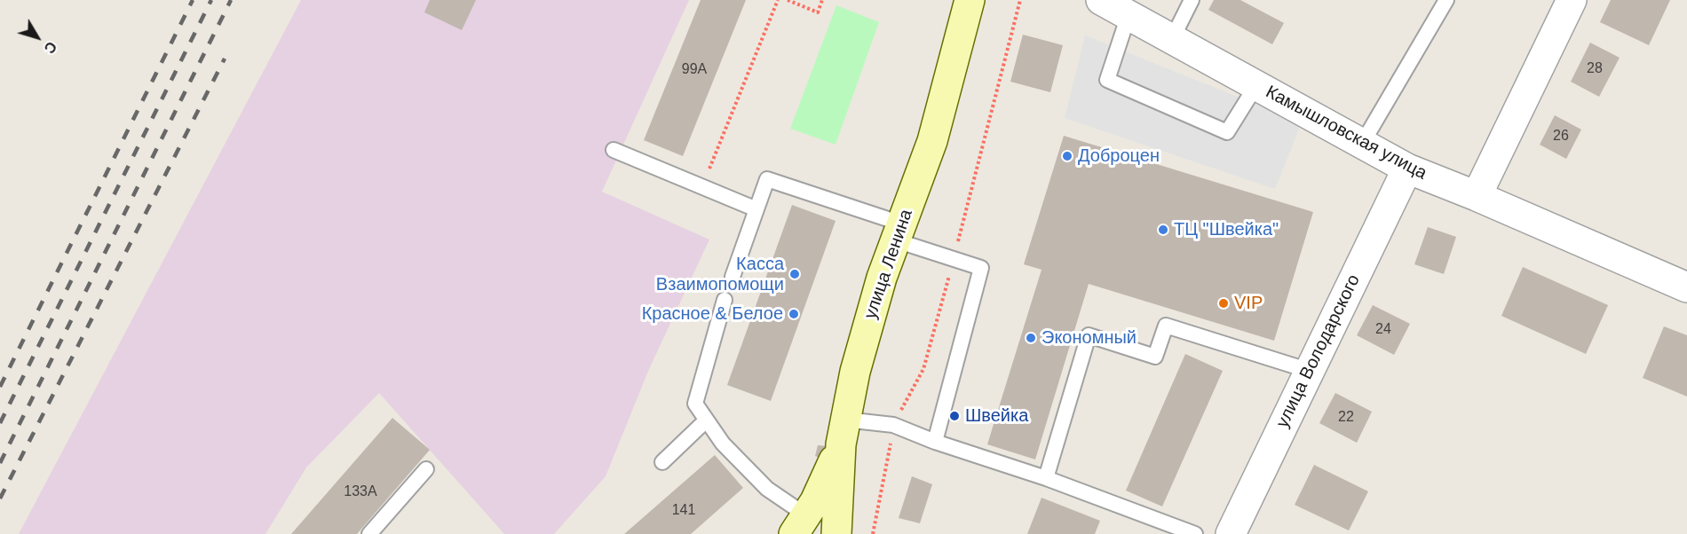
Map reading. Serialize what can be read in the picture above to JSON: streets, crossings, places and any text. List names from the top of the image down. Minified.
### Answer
{"streets":{"main road":["улица Ленина"],"street":["Камышловская улица","улица Володарского"]},"crossings":[["Камышловская улица","улица Володарского"]],"places":["Доброцен","ТЦ \"Швейка\"","Касса Взаимопомощи","VIP","Красное & Белое","Экономный","Швейка"],"house_numbers":["28","99А","26","24","22","133А","141"],"north":"bottom right"}
